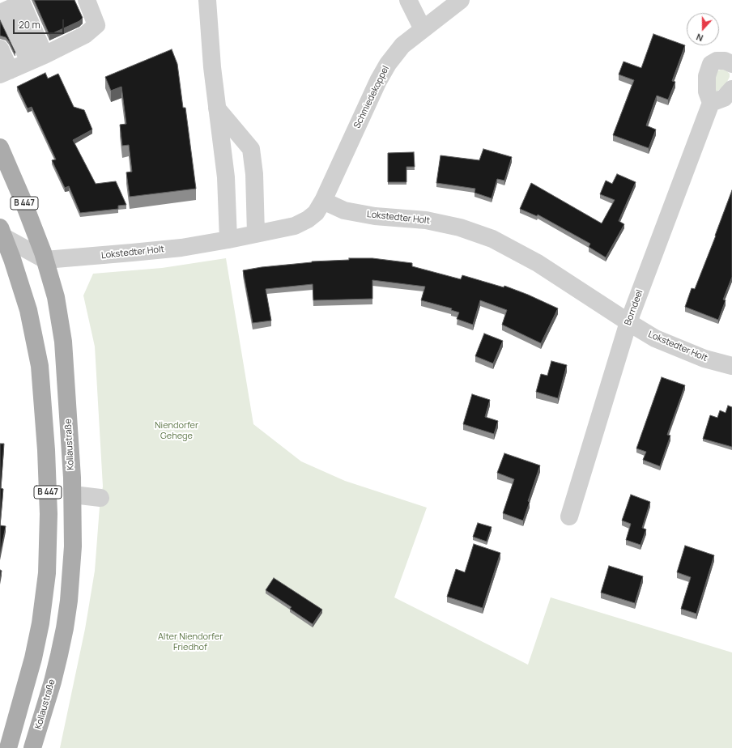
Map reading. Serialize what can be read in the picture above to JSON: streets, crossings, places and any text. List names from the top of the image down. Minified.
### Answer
{"streets":{"main road":["B 447","Kollaustraße"],"street":["Schmiedekoppel","Lokstedter Holt","Borndeel"]},"crossings":[["Schmiedekoppel","Lokstedter Holt"],["Lokstedter Holt","Borndeel"],["Lokstedter Holt","Kollaustraße"]],"parks":["Niendorfer Gehege","Alter Niendorfer Friedhof"],"scale_bar":"20 m","north":"bottom"}
